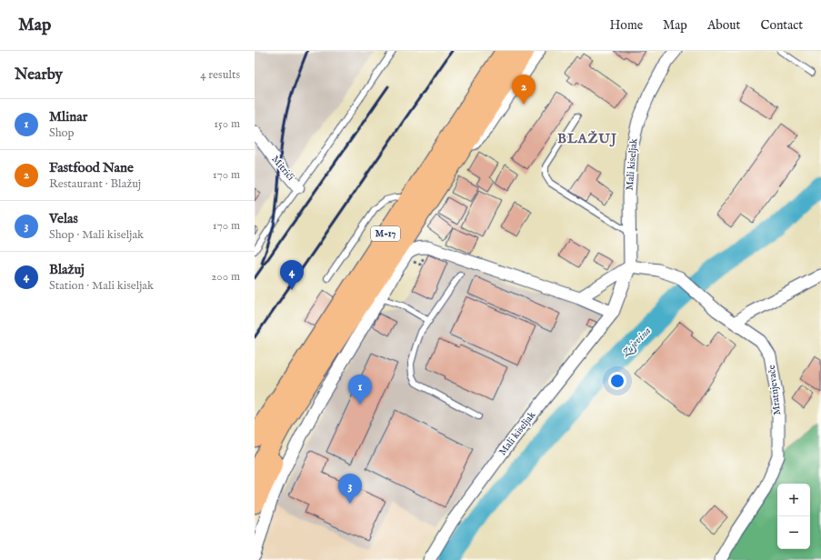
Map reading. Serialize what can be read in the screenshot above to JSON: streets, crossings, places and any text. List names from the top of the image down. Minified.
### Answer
{"streets":{"highway":["M-17"],"street":["Mali kiseljak","Mitrići","Mratnjevače"]},"crossings":[["Mali kiseljak","Mratnjevače"]],"districts":["BLAŽUJ"],"water":["Zujevina"],"page":{"header":"Map","nav":["Home","Map","About","Contact"],"heading":["Nearby","4 results"],"pins":["2","4","1","3"],"list":[{"mark":"1","name":"Mlinar","note":"Shop","value":"150 m"},{"mark":"2","name":"Fastfood Nane","note":"Restaurant · Blažuj","value":"170 m"},{"mark":"3","name":"Velas","note":"Shop · Mali kiseljak","value":"170 m"},{"mark":"4","name":"Blažuj","note":"Station · Mali kiseljak","value":"200 m"}],"map_buttons":["+","−"]}}
